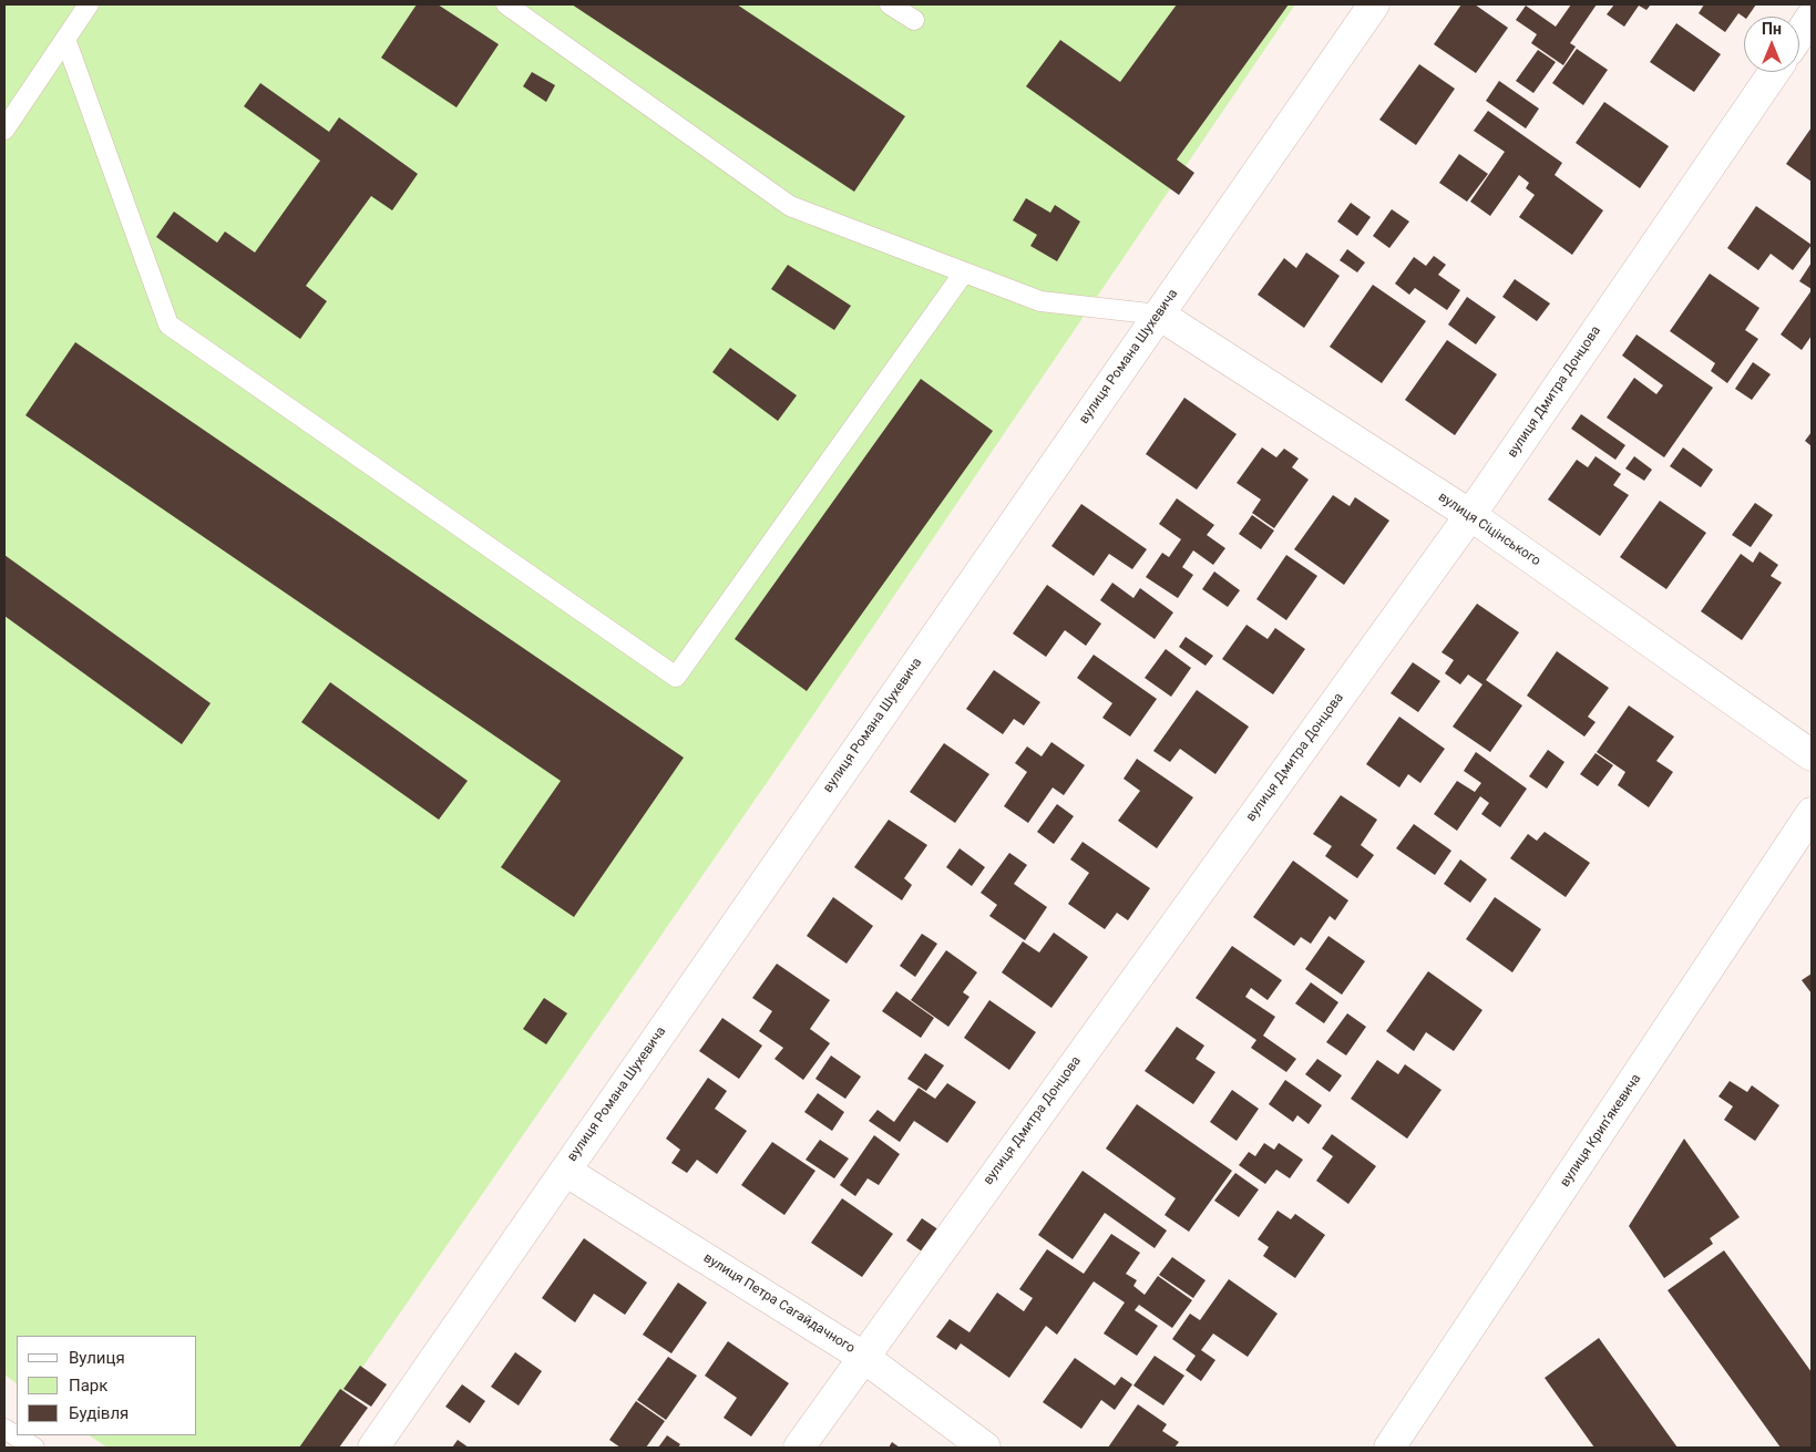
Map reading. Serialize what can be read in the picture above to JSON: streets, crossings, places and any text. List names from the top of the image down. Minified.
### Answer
{"streets":{"street":["вулиця Романа Шухевича","вулиця Дмитра Донцова","вулиця Сіцінського","вулиця Крипʼякевича","вулиця Петра Сагайдачного"]},"crossings":[["вулиця Романа Шухевича","вулиця Сіцінського"],["вулиця Романа Шухевича","вулиця Петра Сагайдачного"],["вулиця Дмитра Донцова","вулиця Сіцінського"],["вулиця Дмитра Донцова","вулиця Петра Сагайдачного"]],"legend":["Вулиця","Парк","Будівля"],"north":"top"}
